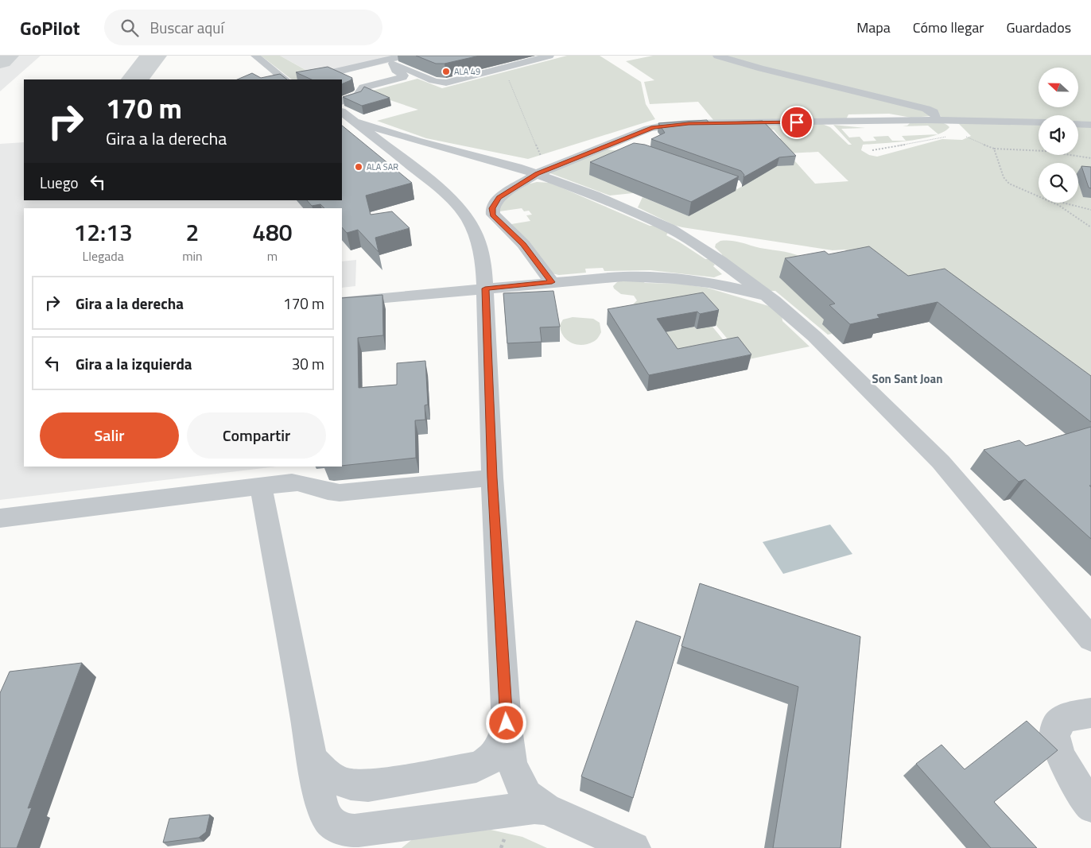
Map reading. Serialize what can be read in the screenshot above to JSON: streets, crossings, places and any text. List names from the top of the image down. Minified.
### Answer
{"districts":["Son Sant Joan"],"places":["ALA 49","ALA SAR"],"north":"left","page":{"header":"GoPilot","search":"Buscar aquí","nav":["Mapa","Cómo llegar","Guardados"],"turn":["170 m","Gira a la derecha"],"then":"Luego","eta":["12:13","Llegada","2","min","480","m"],"list":[{"name":"Gira a la derecha","value":"170 m"},{"name":"Gira a la izquierda","value":"30 m"}],"buttons":["Salir","Compartir"]}}
